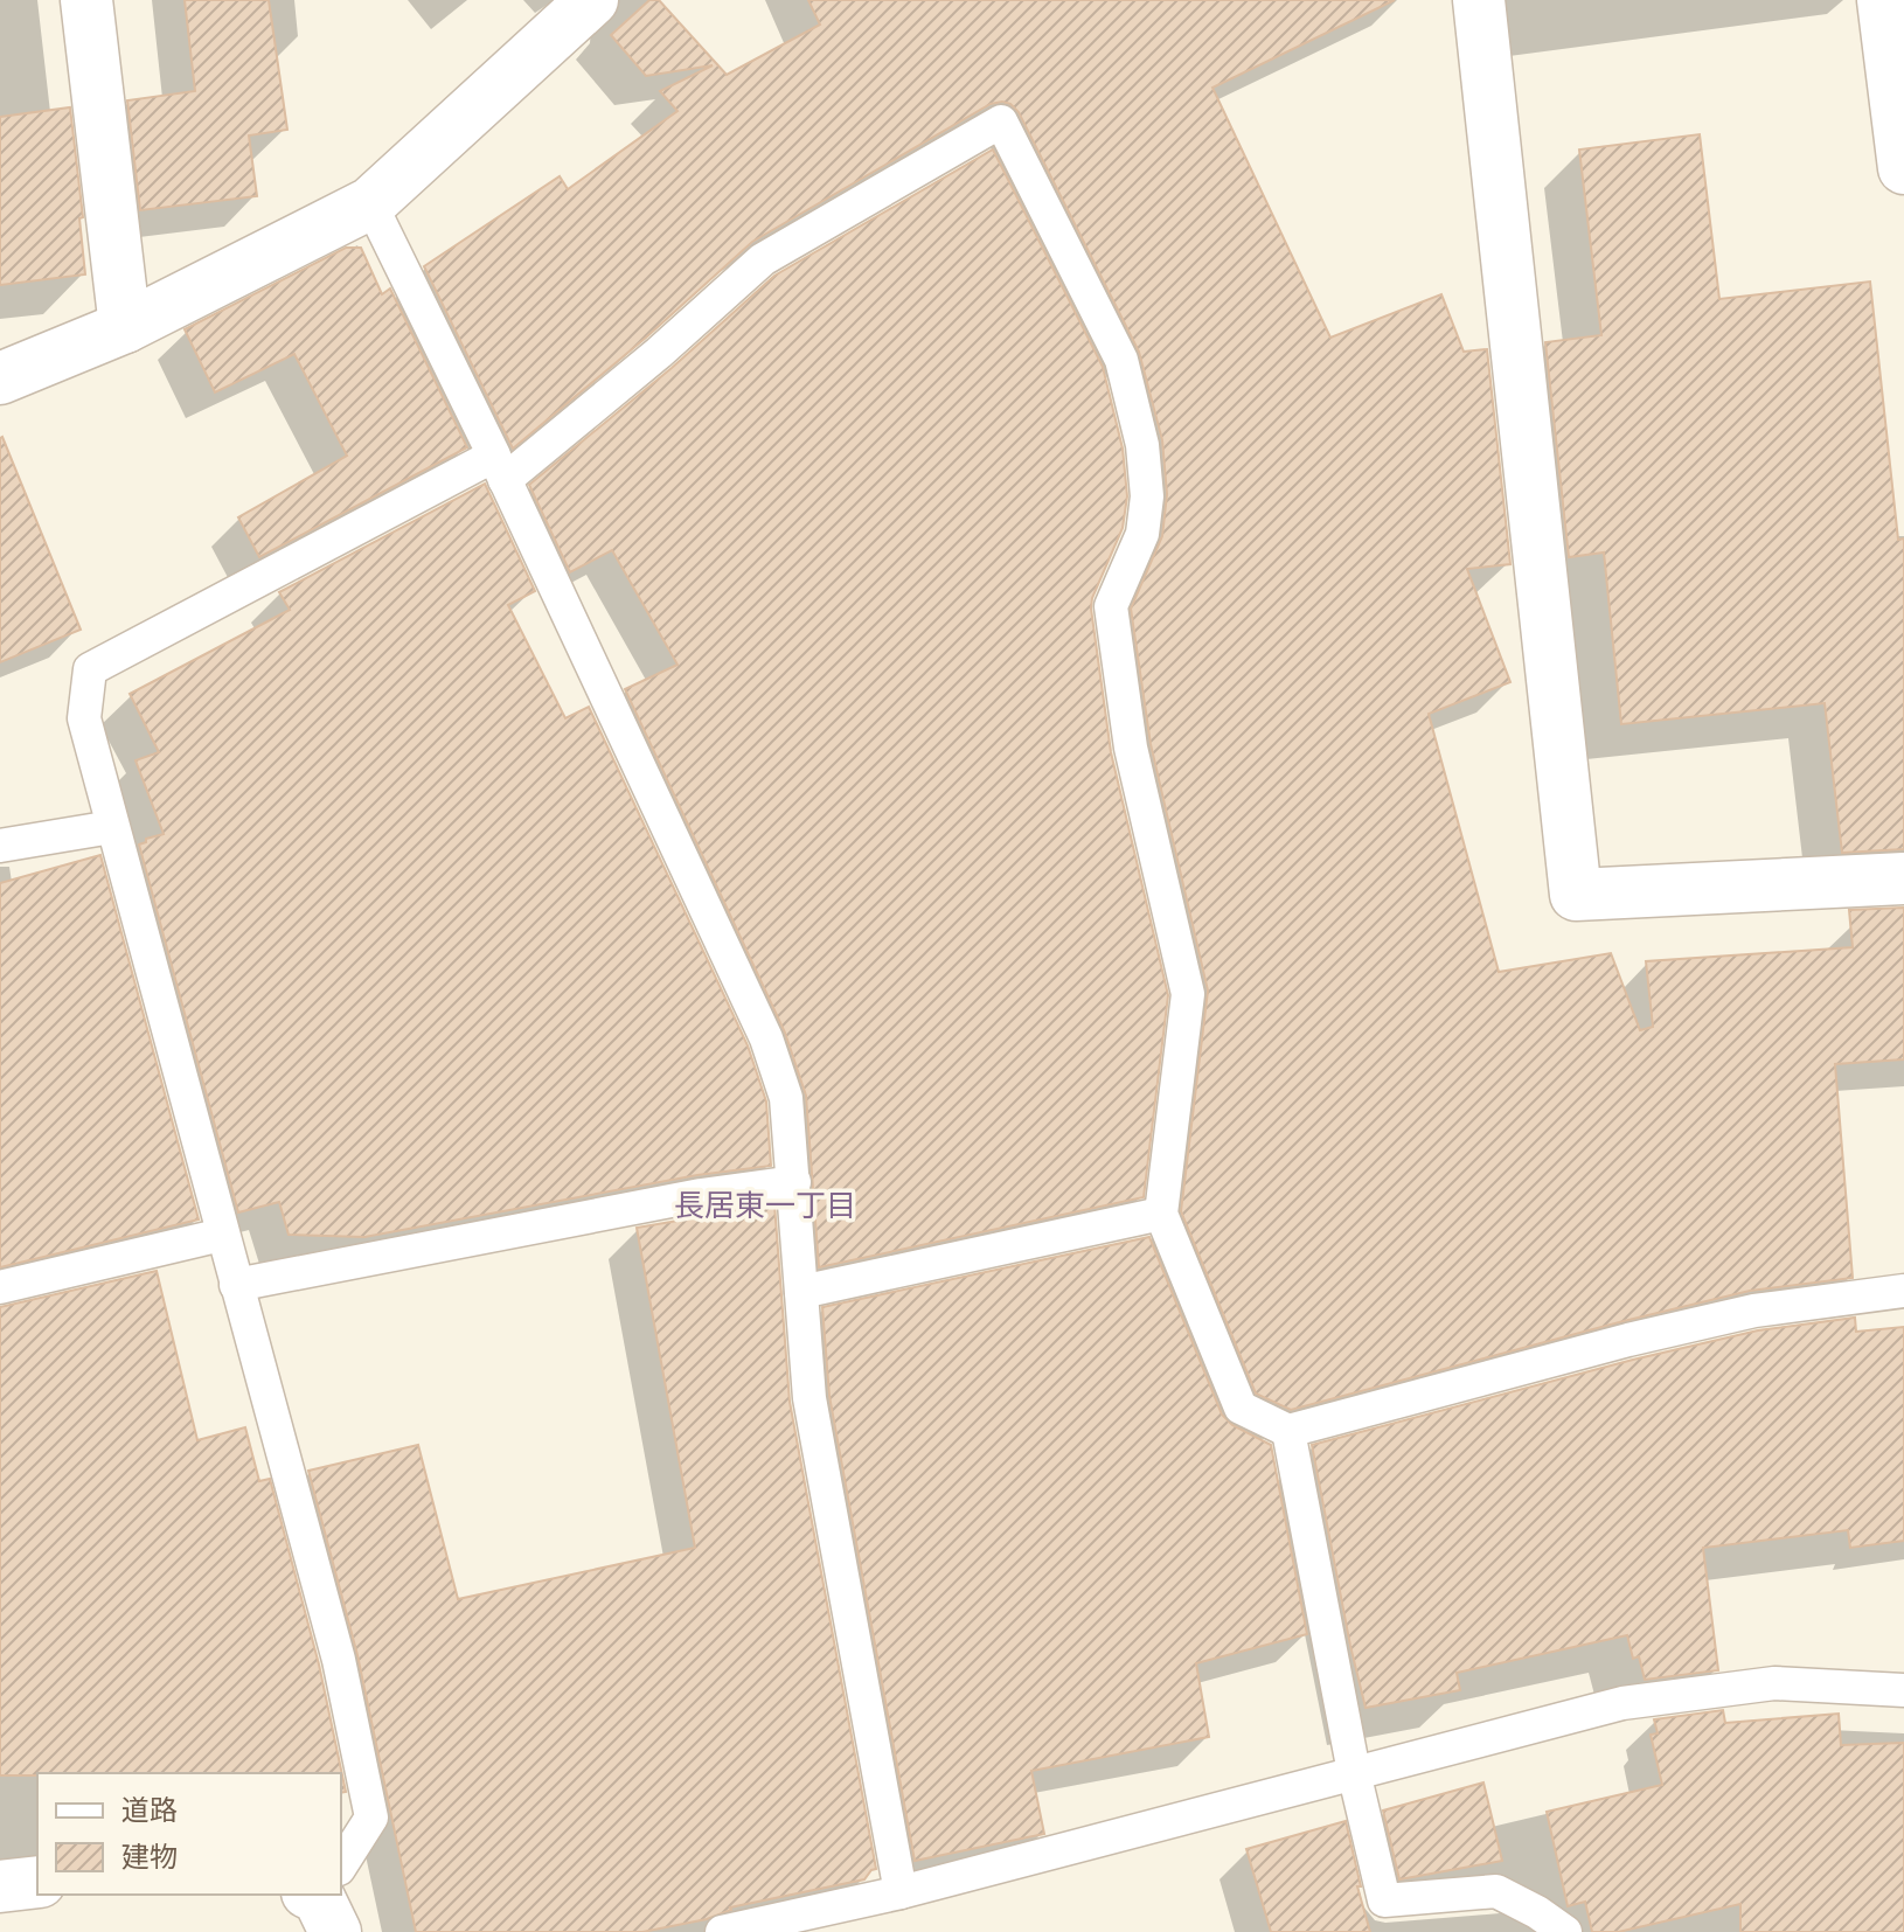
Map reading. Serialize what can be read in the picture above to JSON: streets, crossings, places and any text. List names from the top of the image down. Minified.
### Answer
{"districts":["長居東一丁目"],"legend":["道路","建物"]}
